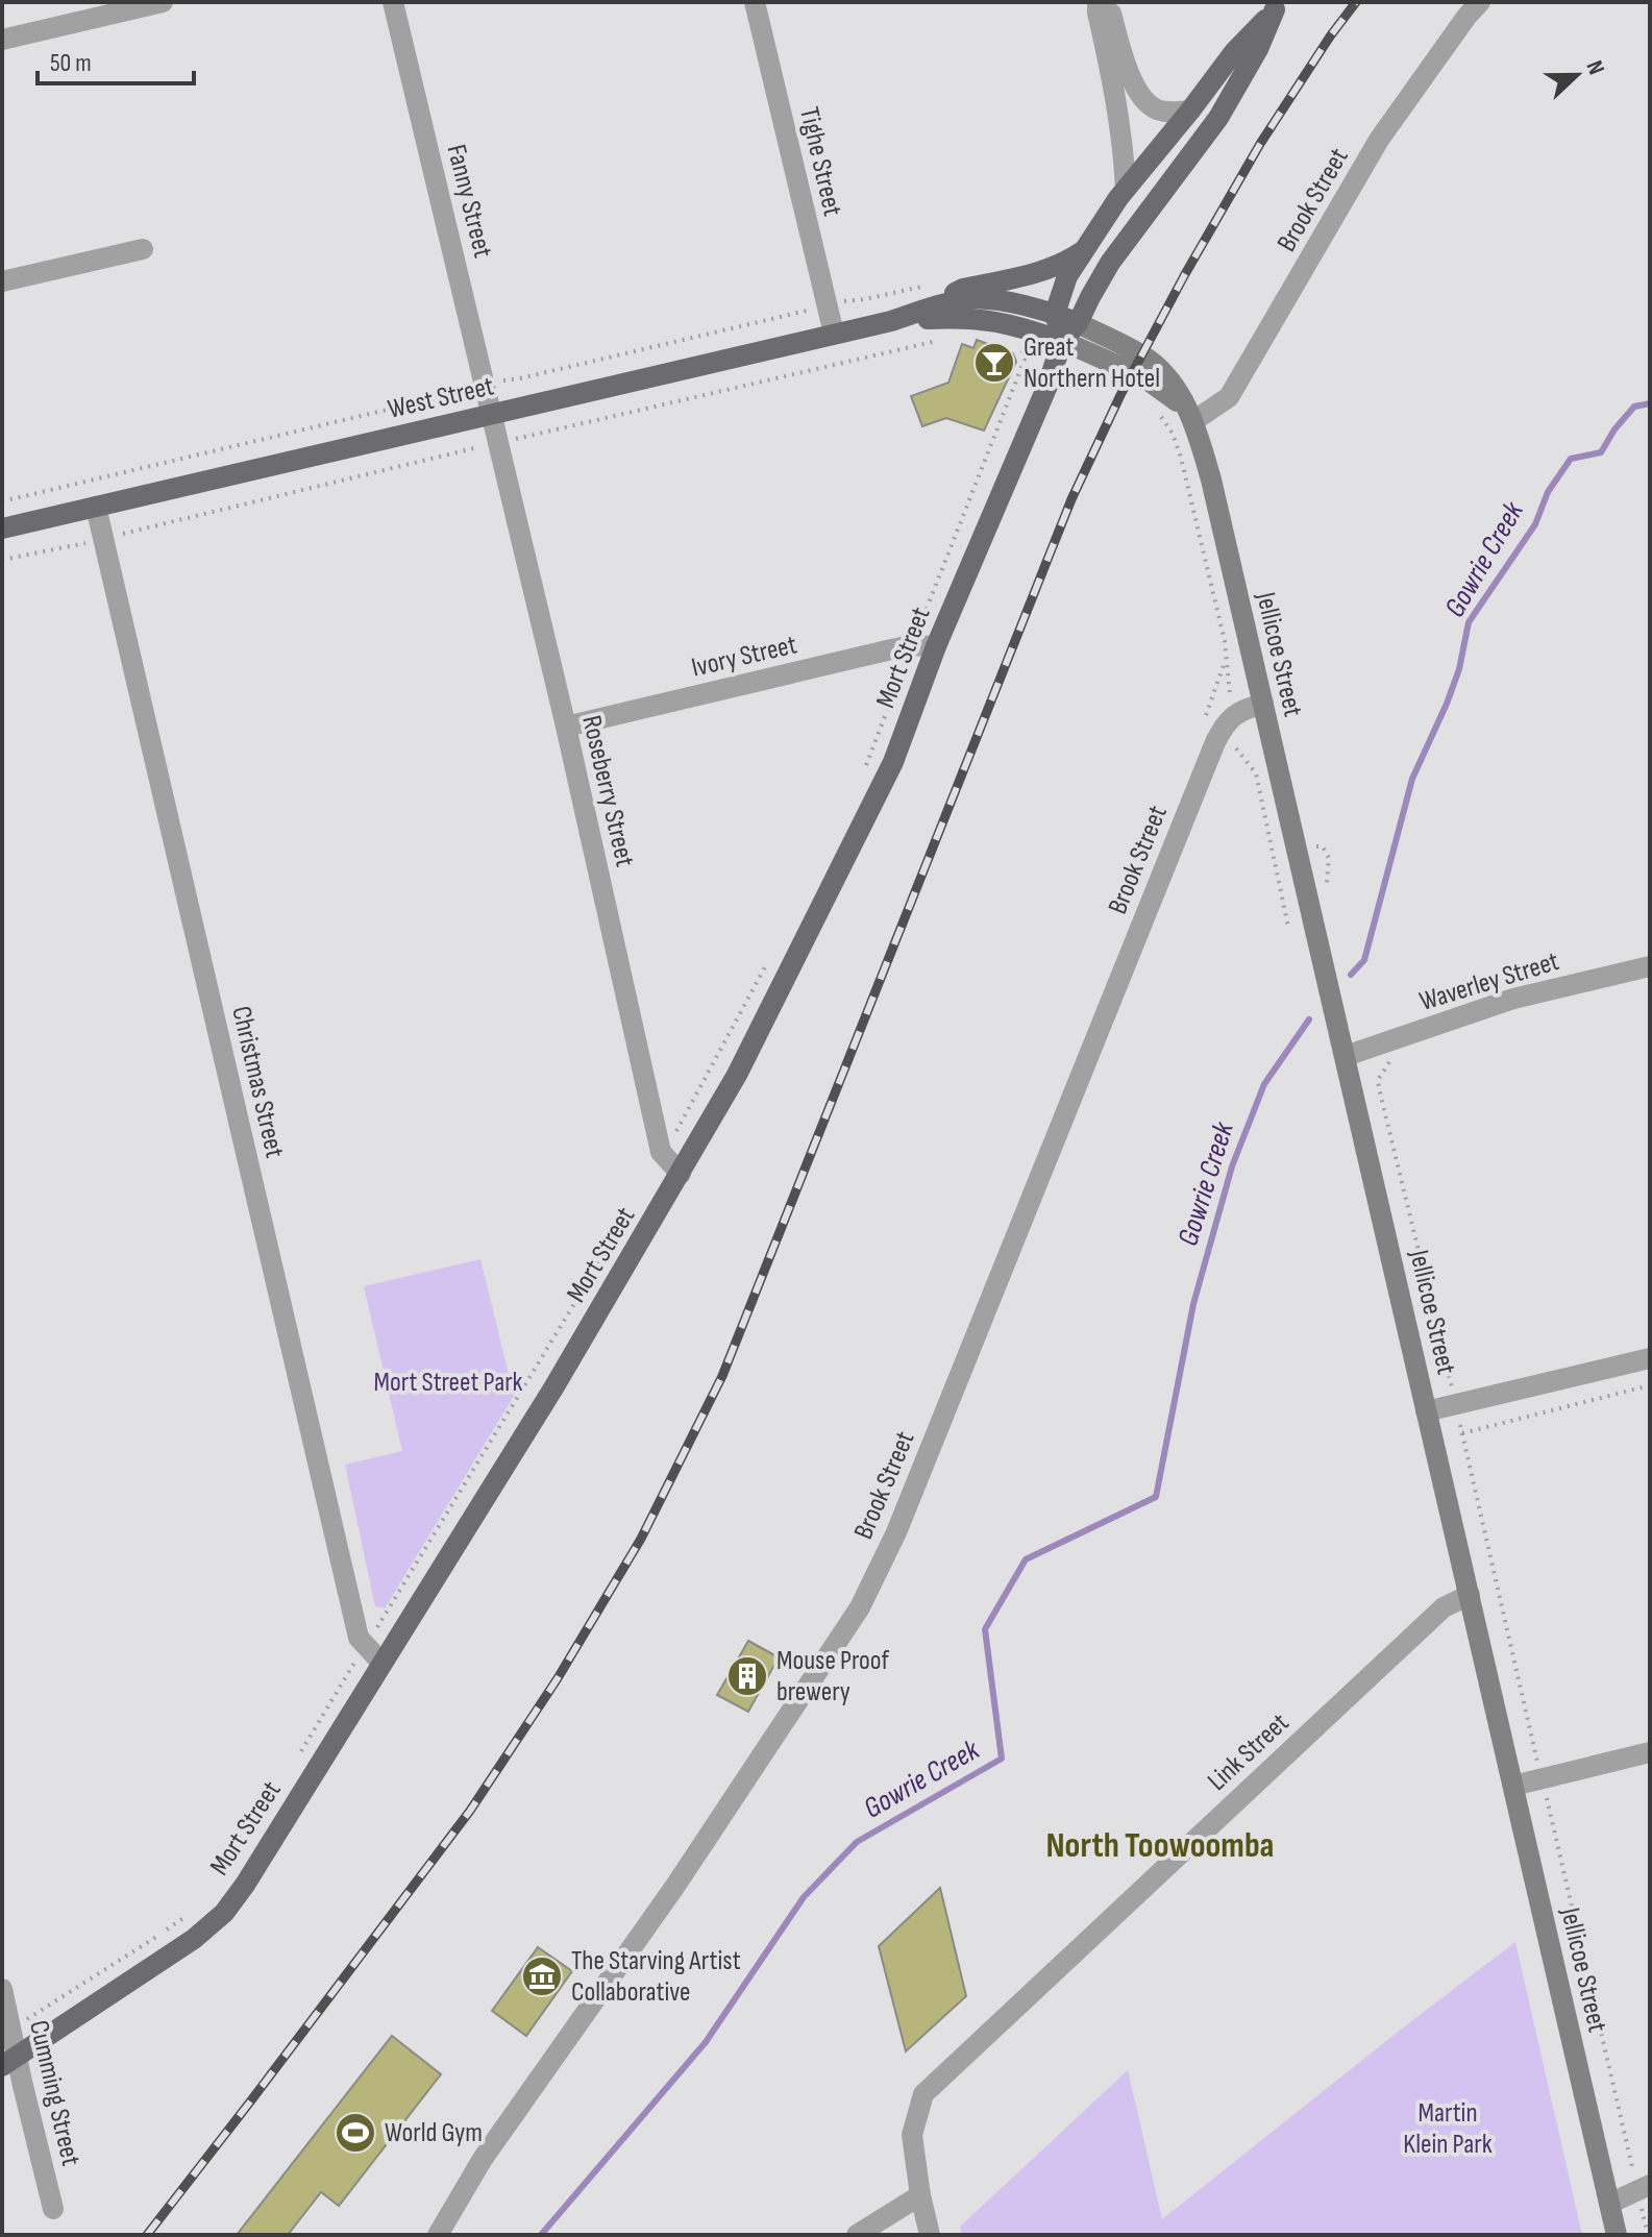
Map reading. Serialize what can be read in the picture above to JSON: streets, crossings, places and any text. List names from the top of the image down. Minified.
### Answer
{"streets":{"main road":["West Street","Jellicoe Street","Mort Street"],"street":["Tighe Street","Brook Street","Fanny Street","Ivory Street","Roseberry Street","Waverley Street","Christmas Street","Link Street","Cumming Street"]},"crossings":[["Tighe Street","West Street"],["Brook Street","Jellicoe Street"],["Fanny Street","West Street"],["Fanny Street","Roseberry Street"],["West Street","Jellicoe Street"],["West Street","Mort Street"],["West Street","Roseberry Street"],["West Street","Christmas Street"],["Jellicoe Street","Mort Street"],["Jellicoe Street","Waverley Street"],["Jellicoe Street","Link Street"],["Ivory Street","Mort Street"],["Ivory Street","Roseberry Street"],["Mort Street","Roseberry Street"],["Mort Street","Christmas Street"],["Mort Street","Cumming Street"]],"districts":["North Toowoomba"],"water":["Gowrie Creek"],"parks":["Mort Street Park","Martin Klein Park"],"places":{"bar":["Great Northern Hotel"],"building":["Mouse Proof brewery"],"museum":["The Starving Artist Collaborative"],"sports":["World Gym"]},"scale_bar":"50 m","north":"right"}
